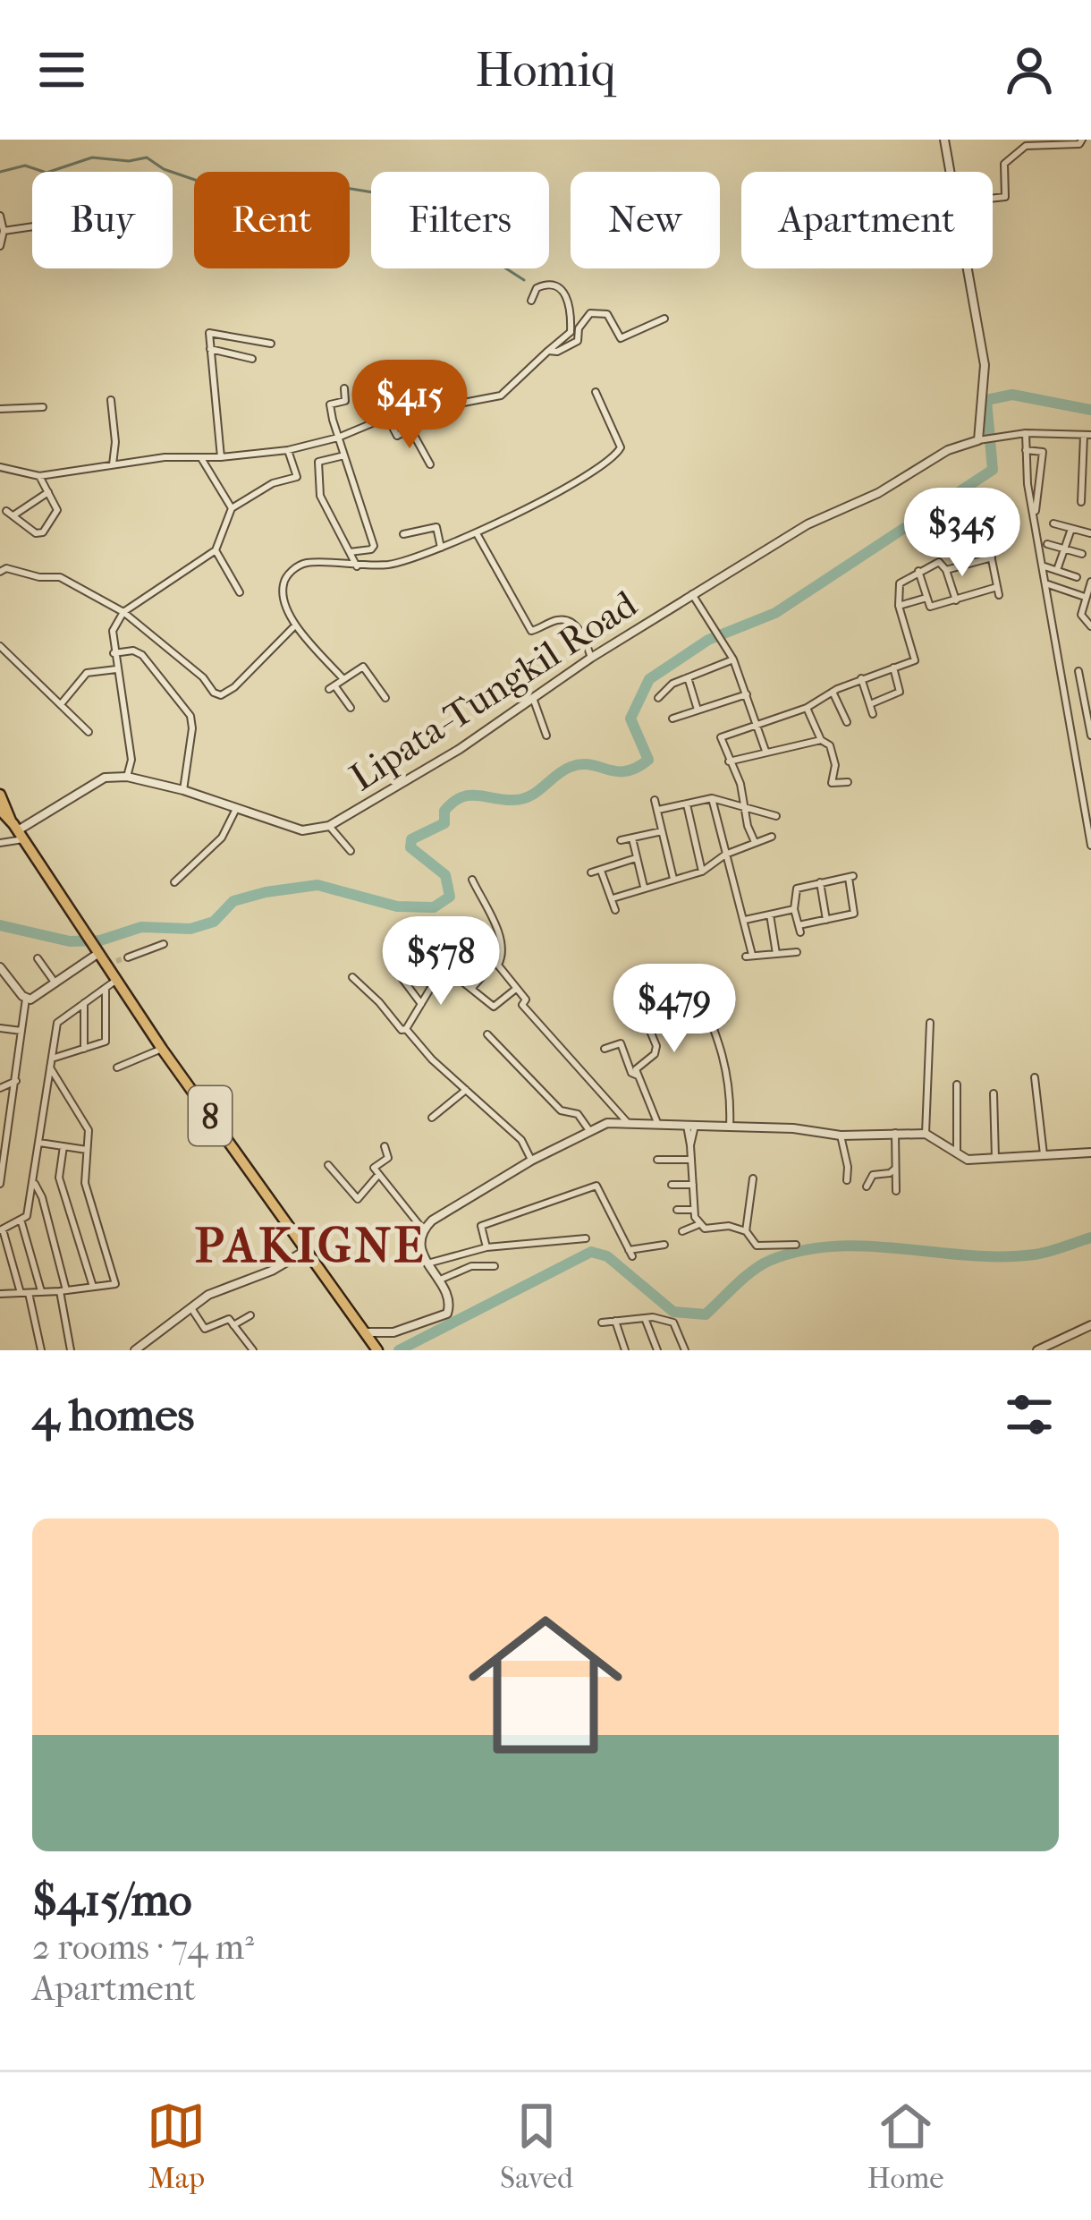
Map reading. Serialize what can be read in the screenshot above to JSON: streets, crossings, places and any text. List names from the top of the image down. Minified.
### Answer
{"streets":{"highway":["8"],"street":["Lipata-Tungkil Road"]},"districts":["PAKIGNE"],"page":{"header":"Homiq","chip":["Buy","Rent","Filters","New","Apartment"],"price":["$415","$345","$578","$479"],"heading":"4 homes","list":[{"name":"$415/mo","note":"2 rooms · 74 m² · Apartment"}],"tabs":["Map","Saved","Home"]}}
